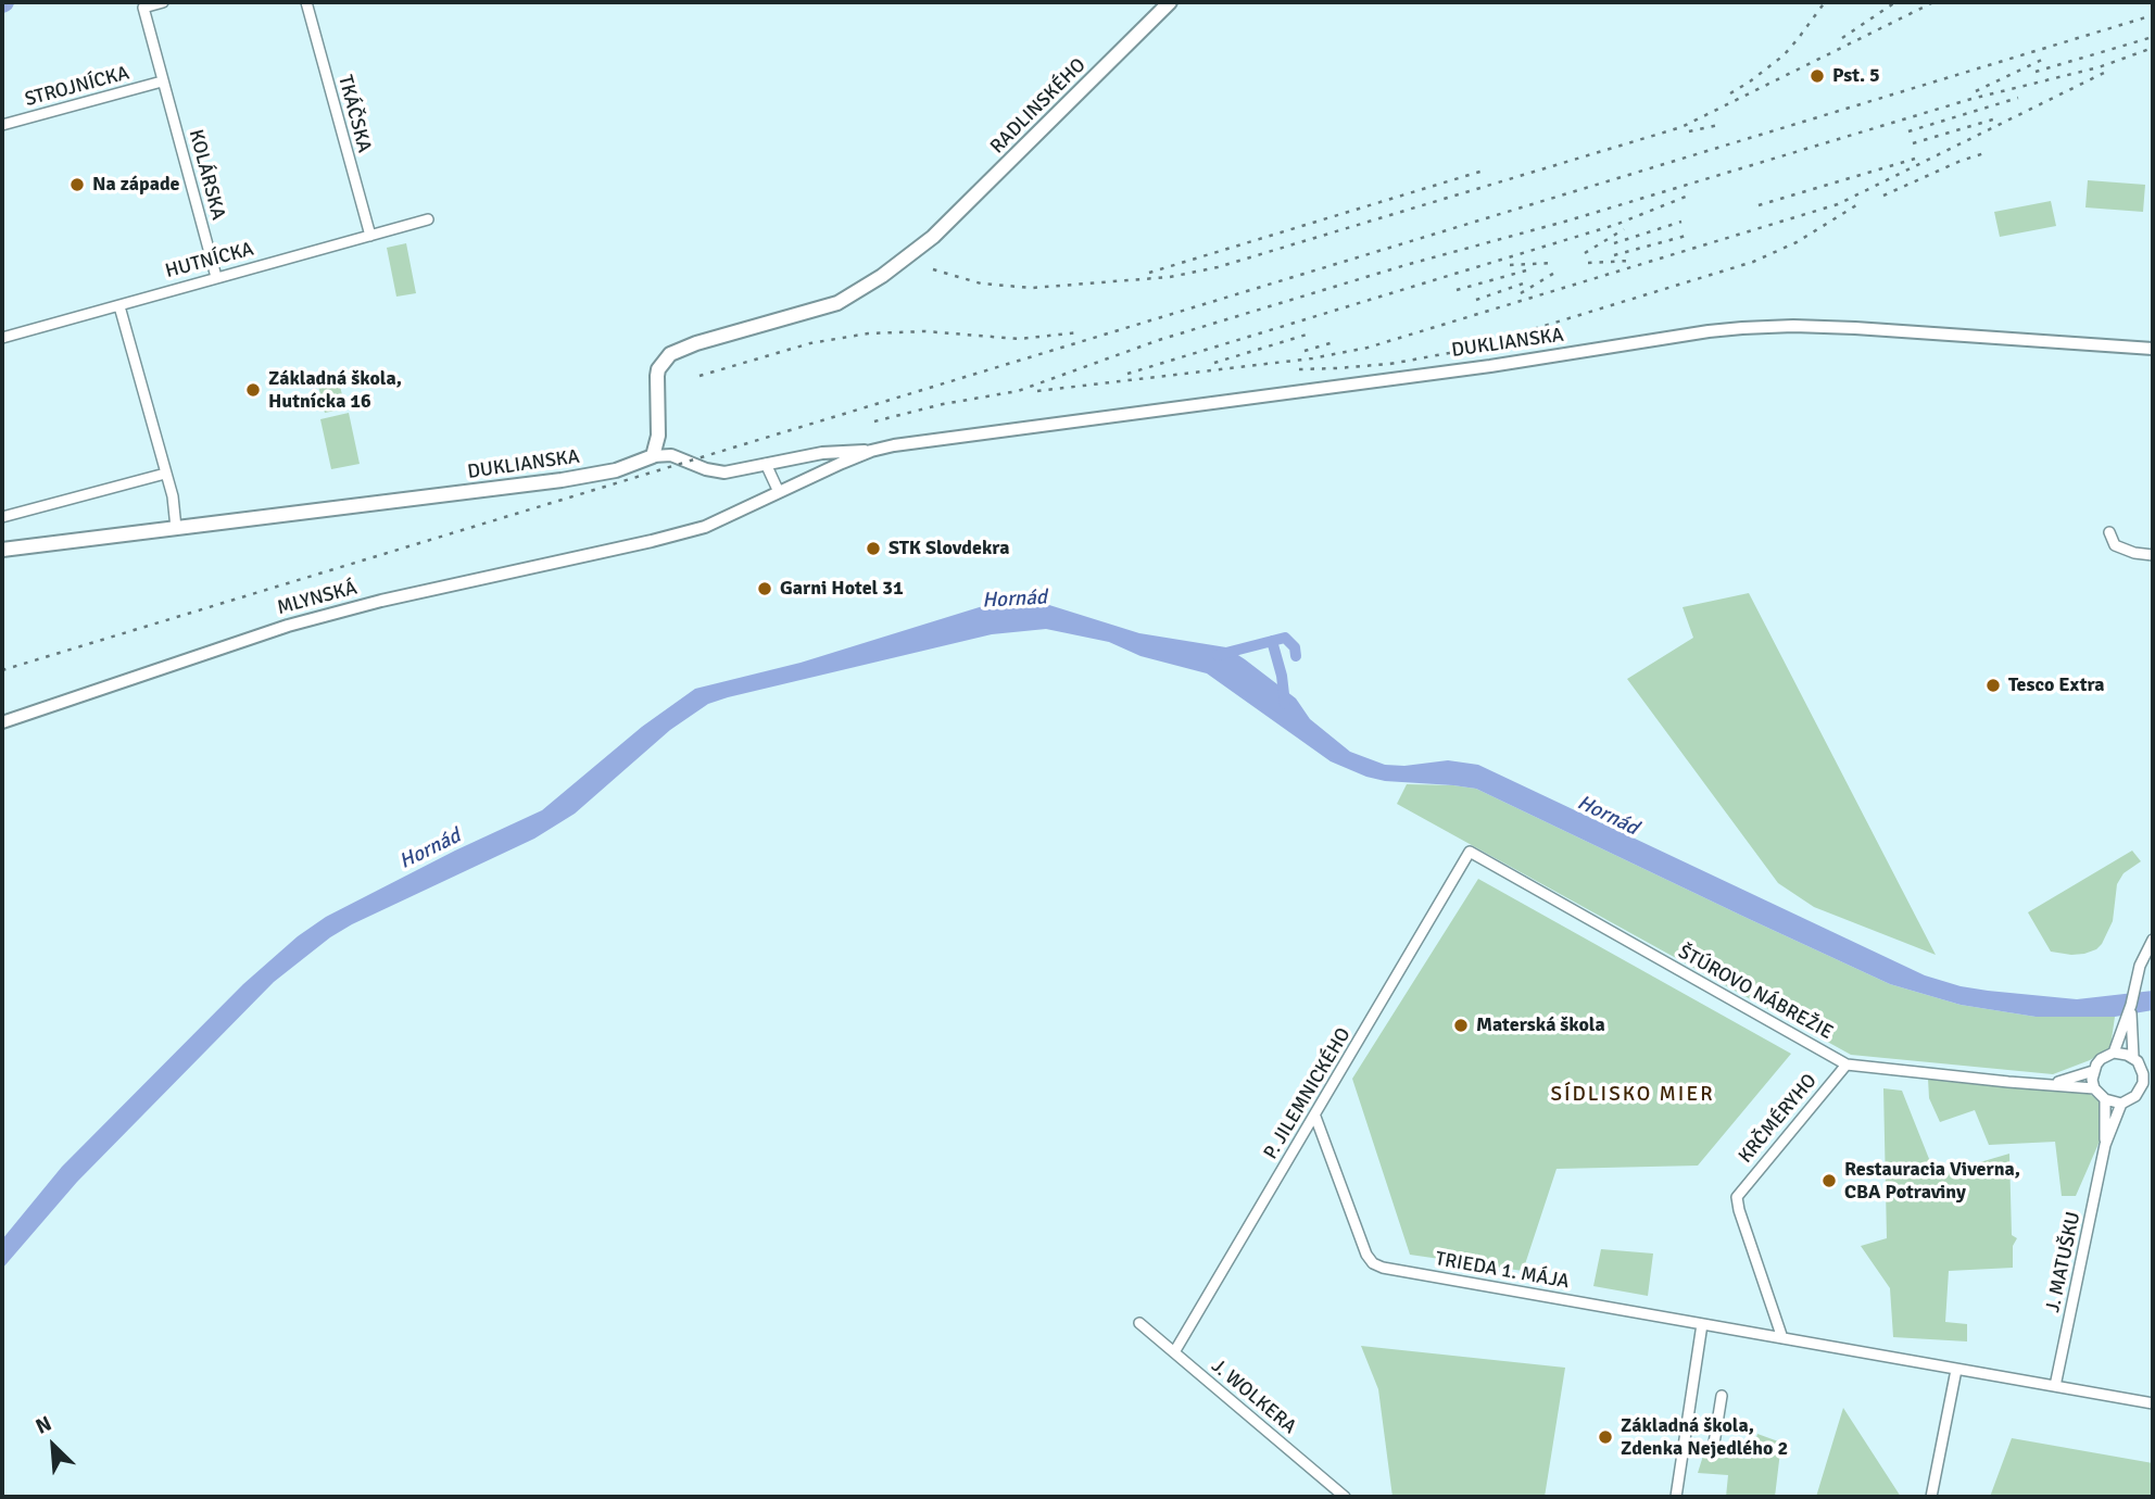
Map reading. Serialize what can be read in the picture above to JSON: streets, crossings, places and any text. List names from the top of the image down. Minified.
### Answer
{"streets":{"main road":["RADLINSKÉHO","DUKLIANSKA"],"street":["STROJNÍCKA","TKÁČSKA","KOLÁRSKA","HUTNÍCKA","MLYNSKÁ","ŠTÚROVO NÁBREŽIE","P. JILEMNICKÉHO","KRČMÉRYHO","J. MATUŠKU","TRIEDA 1. MÁJA","J. WOLKERA"]},"crossings":[["STROJNÍCKA","KOLÁRSKA"],["RADLINSKÉHO","DUKLIANSKA"],["TKÁČSKA","HUTNÍCKA"],["KOLÁRSKA","HUTNÍCKA"],["DUKLIANSKA","MLYNSKÁ"],["ŠTÚROVO NÁBREŽIE","P. JILEMNICKÉHO"],["ŠTÚROVO NÁBREŽIE","KRČMÉRYHO"],["P. JILEMNICKÉHO","TRIEDA 1. MÁJA"],["P. JILEMNICKÉHO","J. WOLKERA"],["KRČMÉRYHO","TRIEDA 1. MÁJA"],["J. MATUŠKU","TRIEDA 1. MÁJA"]],"districts":["SÍDLISKO MIER"],"water":["Hornád"],"places":["Pst. 5","Na západe","Základná škola, Hutnícka 16","STK Slovdekra","Garni Hotel 31","Tesco Extra","Materská škola","Restauracia Viverna, CBA Potraviny","Základná škola, Zdenka Nejedlého 2"],"north":"top left"}
